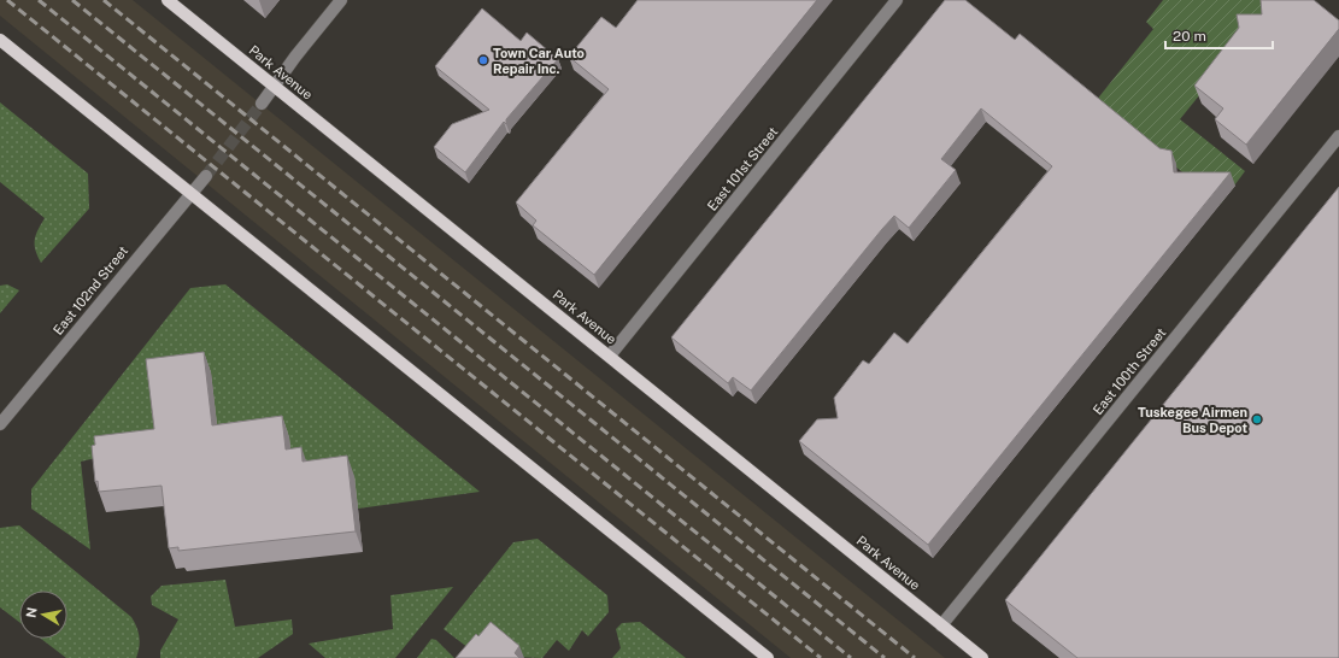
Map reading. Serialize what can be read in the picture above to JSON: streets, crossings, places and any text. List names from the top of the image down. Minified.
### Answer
{"streets":{"main road":["Park Avenue"],"street":["East 101st Street","East 102nd Street","East 100th Street"]},"crossings":[["Park Avenue","East 101st Street"],["Park Avenue","East 100th Street"]],"places":["Town Car Auto Repair Inc.","Tuskegee Airmen Bus Depot"],"scale_bar":"20 m","north":"left"}
